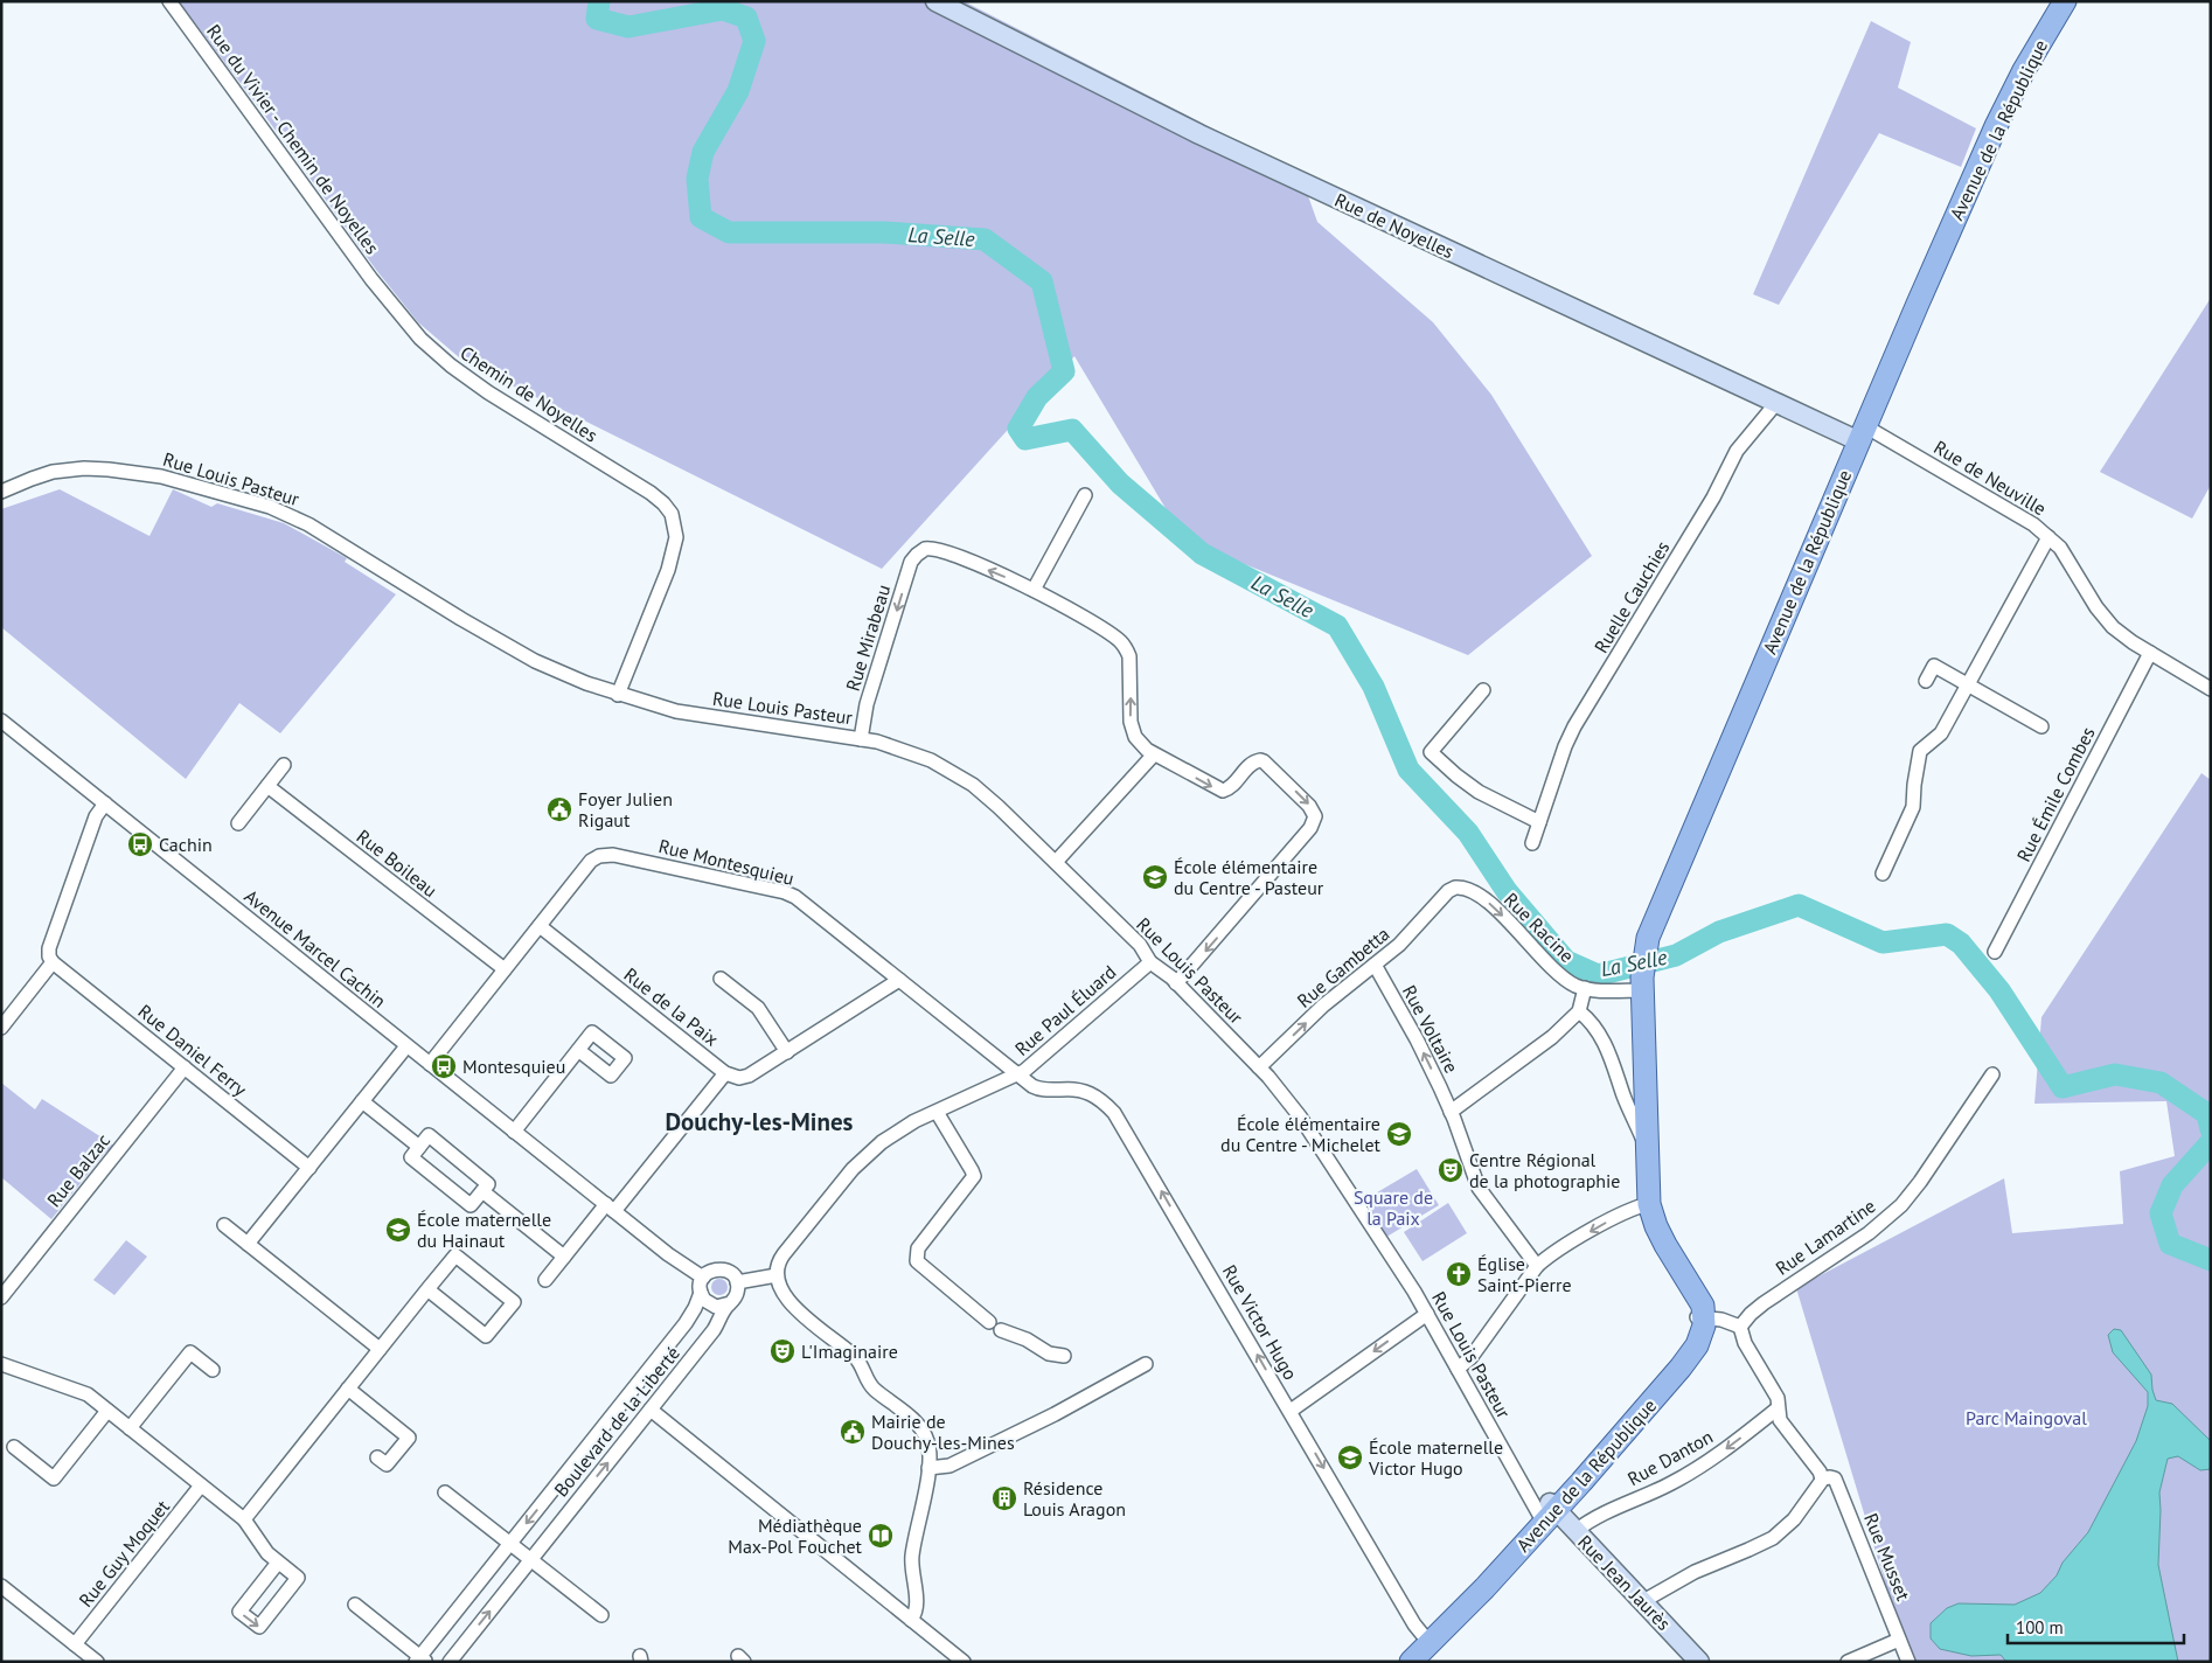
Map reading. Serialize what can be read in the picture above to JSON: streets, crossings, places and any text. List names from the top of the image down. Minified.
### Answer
{"streets":{"main road":["Avenue de la République"],"street":["Rue du Vivier - Chemin de Noyelles","Rue de Noyelles","Chemin de Noyelles","Rue de Neuville","Rue Louis Pasteur","Ruelle Cauchies","Rue Mirabeau","Rue Émile Combes","Rue Montesquieu","Rue Boileau","Rue Racine","Avenue Marcel Cachin","Rue Gambetta","Rue de la Paix","Rue Paul Éluard","Rue Voltaire","Rue Daniel Ferry","Rue Balzac","Rue Lamartine","Rue Victor Hugo","Boulevard de la Liberté","Rue Danton","Rue Guy Moquet","Rue Musset","Rue Jean Jaurès"]},"crossings":[["Avenue de la République","Rue de Noyelles"],["Avenue de la République","Rue de Neuville"],["Avenue de la République","Rue Louis Pasteur"],["Avenue de la République","Rue Racine"],["Avenue de la République","Rue Victor Hugo"],["Avenue de la République","Rue Jean Jaurès"],["Rue du Vivier - Chemin de Noyelles","Chemin de Noyelles"],["Rue de Noyelles","Rue de Neuville"],["Rue de Noyelles","Ruelle Cauchies"],["Chemin de Noyelles","Rue Louis Pasteur"],["Rue de Neuville","Rue Émile Combes"],["Rue Louis Pasteur","Rue Mirabeau"],["Rue Louis Pasteur","Rue Gambetta"],["Rue Louis Pasteur","Rue Paul Éluard"],["Rue Louis Pasteur","Rue Jean Jaurès"],["Rue Montesquieu","Rue Boileau"],["Rue Montesquieu","Avenue Marcel Cachin"],["Rue Montesquieu","Rue de la Paix"],["Rue Montesquieu","Rue Paul Éluard"],["Rue Montesquieu","Rue Victor Hugo"],["Rue Racine","Rue Gambetta"],["Avenue Marcel Cachin","Boulevard de la Liberté"],["Rue Gambetta","Rue Voltaire"],["Rue Paul Éluard","Rue Victor Hugo"],["Rue Daniel Ferry","Rue Balzac"],["Rue Danton","Rue Jean Jaurès"]],"one_way":["Rue Racine","Rue Gambetta","Rue Voltaire"],"districts":["Douchy-les-Mines"],"water":["La Selle"],"parks":["Square de la Paix","Parc Maingoval"],"places":{"public building":["Foyer Julien Rigaut","Mairie de Douchy-les-Mines"],"bus stop":["Cachin","Montesquieu"],"school or university":["École élémentaire du Centre - Pasteur","École élémentaire du Centre - Michelet","École maternelle du Hainaut","École maternelle Victor Hugo"],"theatre":["Centre Régional de la photographie","L'Imaginaire"],"church":["Église Saint-Pierre"],"building":["Résidence Louis Aragon"],"library":["Médiathèque Max-Pol Fouchet"]},"scale_bar":"100 m"}
